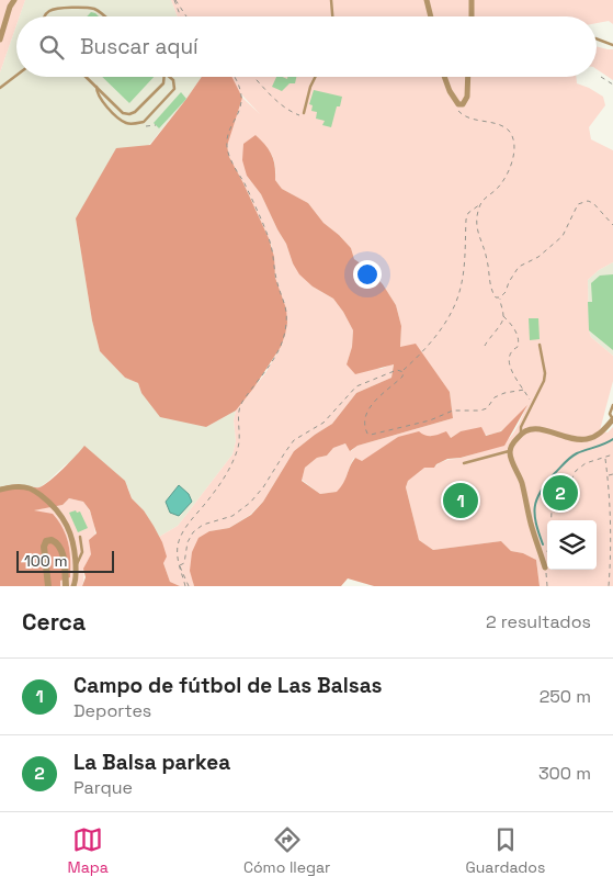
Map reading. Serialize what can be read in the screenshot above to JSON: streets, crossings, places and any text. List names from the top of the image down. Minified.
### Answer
{"scale_bar":"100 m","page":{"search":"Buscar aquí","pins":["2","1"],"scale":"100 m","heading":["Cerca","2 resultados"],"list":[{"mark":"1","name":"Campo de fútbol de Las Balsas","note":"Deportes","value":"250 m"},{"mark":"2","name":"La Balsa parkea","note":"Parque","value":"300 m"}],"nav":["Mapa","Cómo llegar","Guardados"]}}
